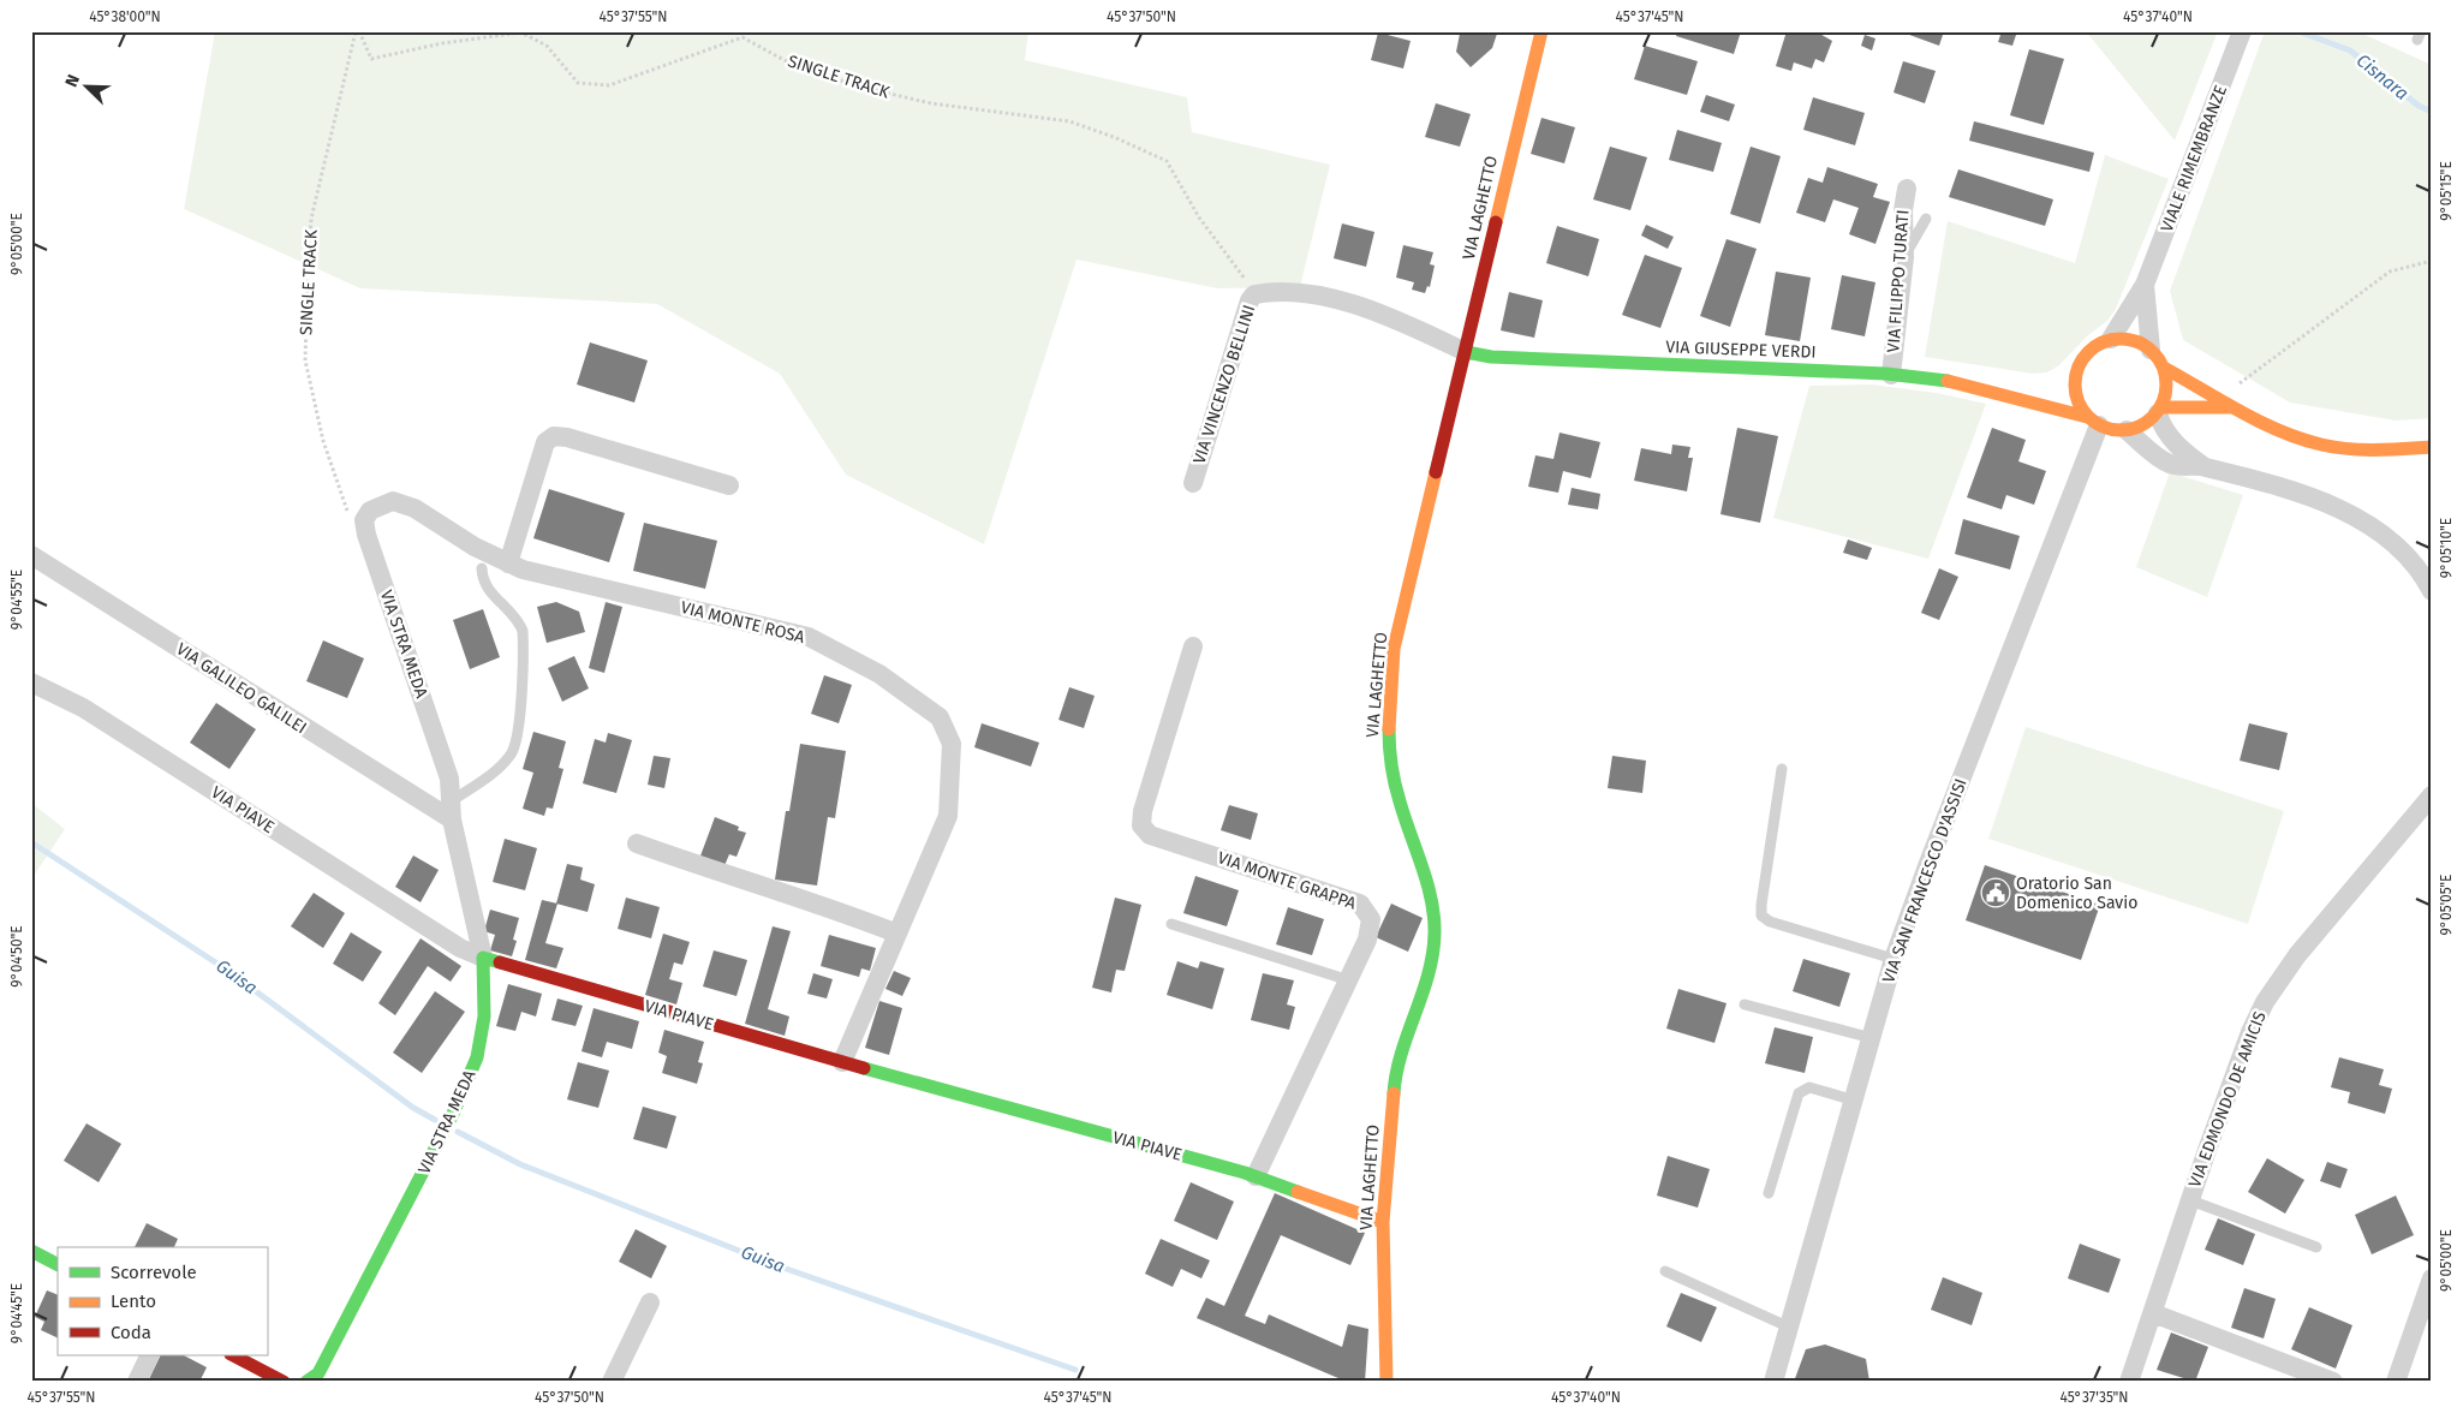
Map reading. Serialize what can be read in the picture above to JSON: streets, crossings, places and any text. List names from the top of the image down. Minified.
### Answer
{"streets":{"street":["VIALE RIMEMBRANZE","VIA LAGHETTO","VIA FILIPPO TURATI","VIA GIUSEPPE VERDI","VIA VINCENZO BELLINI","VIA MONTE ROSA","VIA STRA MEDA","VIA GALILEO GALILEI","VIA PIAVE","VIA MONTE GRAPPA","VIA SAN FRANCESCO D'ASSISI","VIA EDMONDO DE AMICIS"],"path":["SINGLE TRACK"]},"crossings":[["SINGLE TRACK","VIA VINCENZO BELLINI"],["SINGLE TRACK","VIA MONTE ROSA"],["SINGLE TRACK","VIA STRA MEDA"],["VIALE RIMEMBRANZE","VIA GIUSEPPE VERDI"],["VIALE RIMEMBRANZE","VIA SAN FRANCESCO D'ASSISI"],["VIA LAGHETTO","VIA GIUSEPPE VERDI"],["VIA LAGHETTO","VIA VINCENZO BELLINI"],["VIA LAGHETTO","VIA PIAVE"],["VIA FILIPPO TURATI","VIA GIUSEPPE VERDI"],["VIA GIUSEPPE VERDI","VIA VINCENZO BELLINI"],["VIA GIUSEPPE VERDI","VIA SAN FRANCESCO D'ASSISI"],["VIA MONTE ROSA","VIA STRA MEDA"],["VIA MONTE ROSA","VIA PIAVE"],["VIA STRA MEDA","VIA GALILEO GALILEI"],["VIA STRA MEDA","VIA PIAVE"],["VIA PIAVE","VIA MONTE GRAPPA"]],"water":["Cisnara","Guisa"],"places":{"public building":["Oratorio San Domenico Savio"]},"legend":["Scorrevole","Lento","Coda"],"north":"top left","coordinates":["45°38'00\"N","45°37'55\"N","45°37'50\"N","45°37'45\"N","45°37'40\"N","9°05'15\"E","9°05'00\"E","9°05'10\"E","9°04'55\"E","9°05'05\"E","9°04'50\"E","9°04'45\"E","45°37'35\"N"]}
